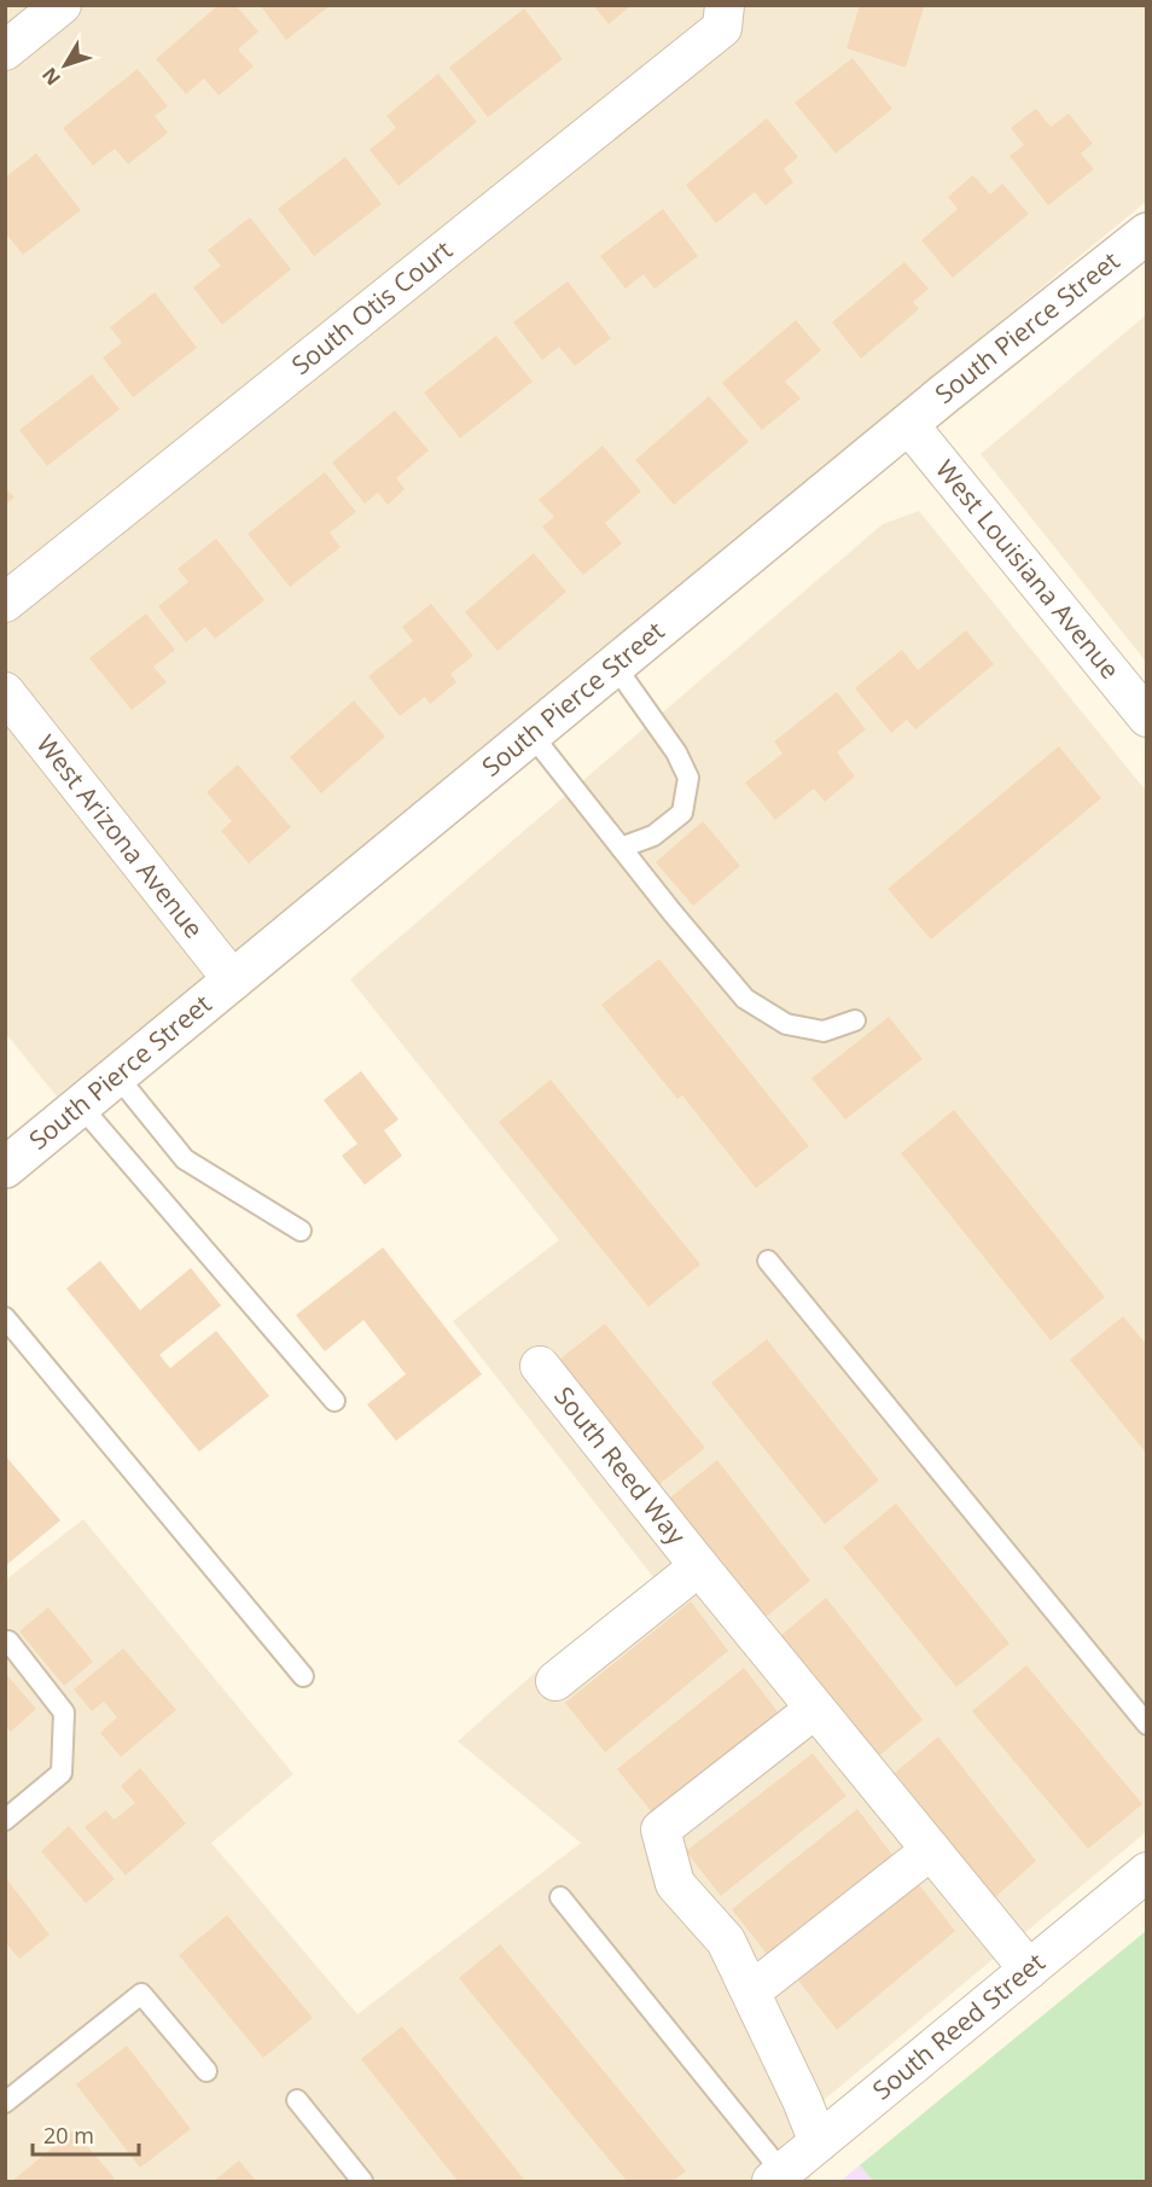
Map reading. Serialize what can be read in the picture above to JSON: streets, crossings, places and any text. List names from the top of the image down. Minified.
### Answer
{"streets":{"street":["South Otis Court","South Pierce Street","West Louisiana Avenue","West Arizona Avenue","South Reed Way","South Reed Street"]},"crossings":[["South Pierce Street","West Louisiana Avenue"],["South Pierce Street","West Arizona Avenue"],["South Reed Way","South Reed Street"]],"scale_bar":"20 m","north":"bottom left"}
